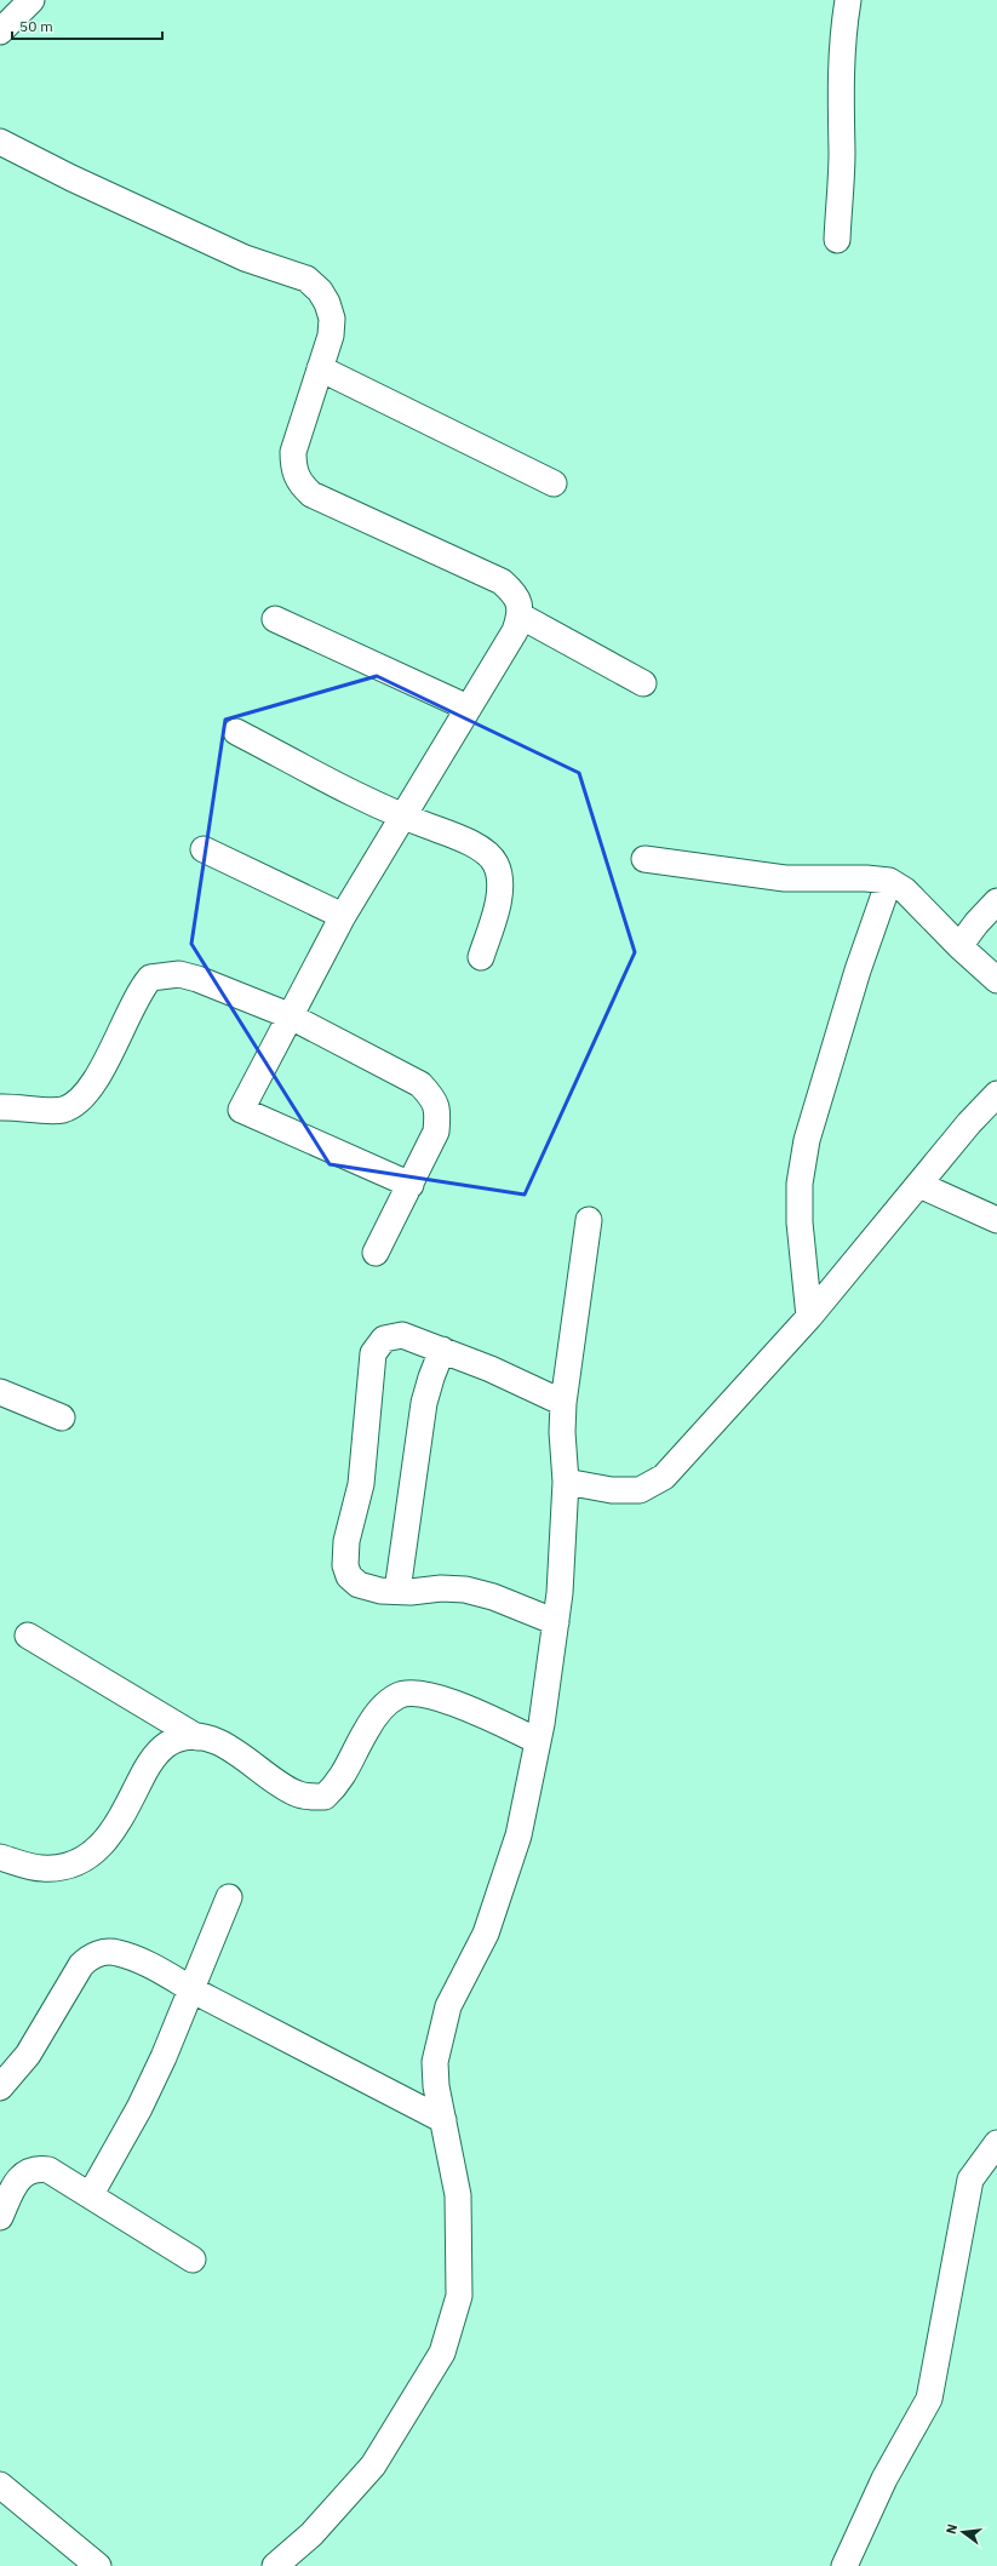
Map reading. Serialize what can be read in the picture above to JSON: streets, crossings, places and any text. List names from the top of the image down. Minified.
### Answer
{"scale_bar":"50 m","north":"left"}
